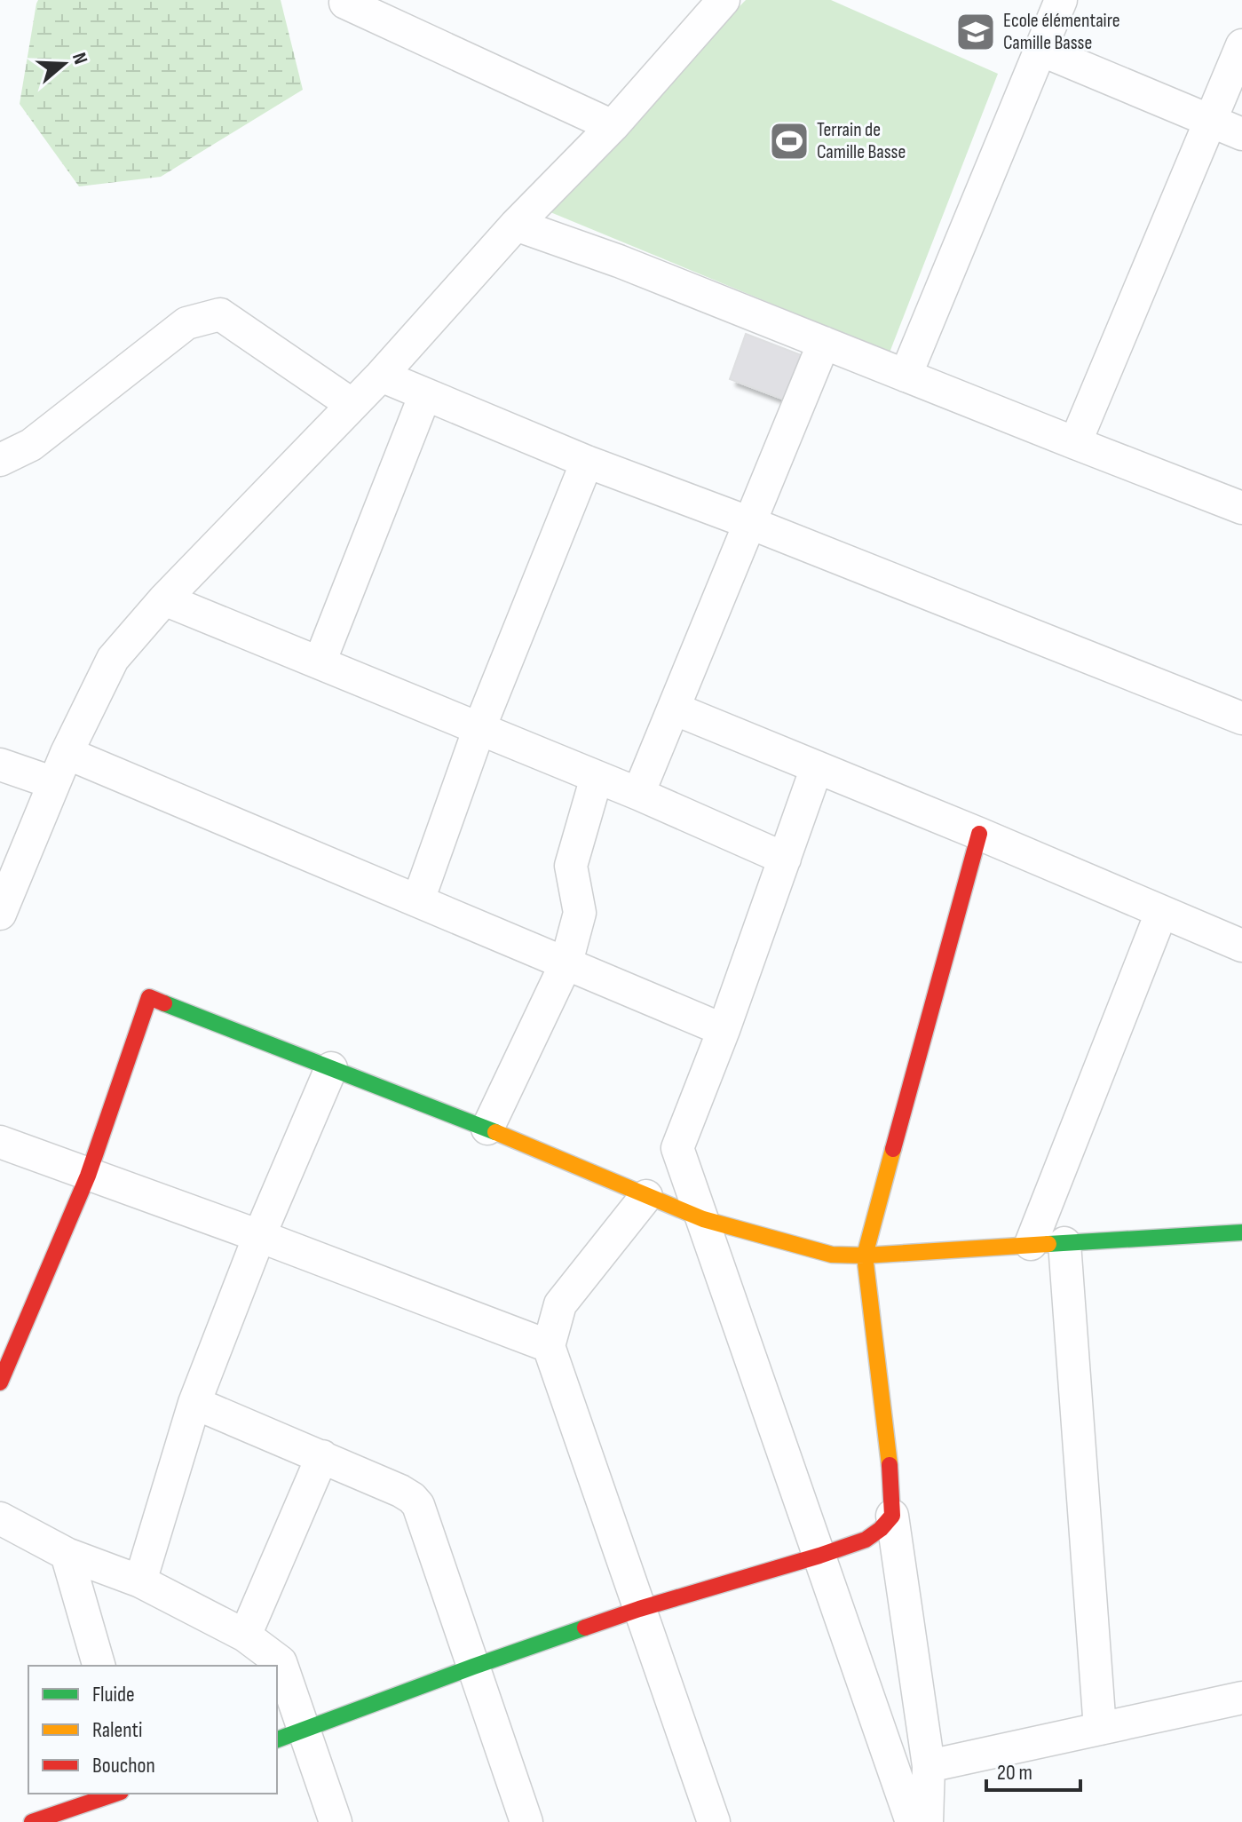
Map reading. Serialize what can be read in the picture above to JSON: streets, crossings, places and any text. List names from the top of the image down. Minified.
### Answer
{"places":{"school or university":["Ecole élémentaire Camille Basse"],"sports":["Terrain de Camille Basse"]},"legend":["Fluide","Ralenti","Bouchon"],"scale_bar":"20 m","north":"right"}
